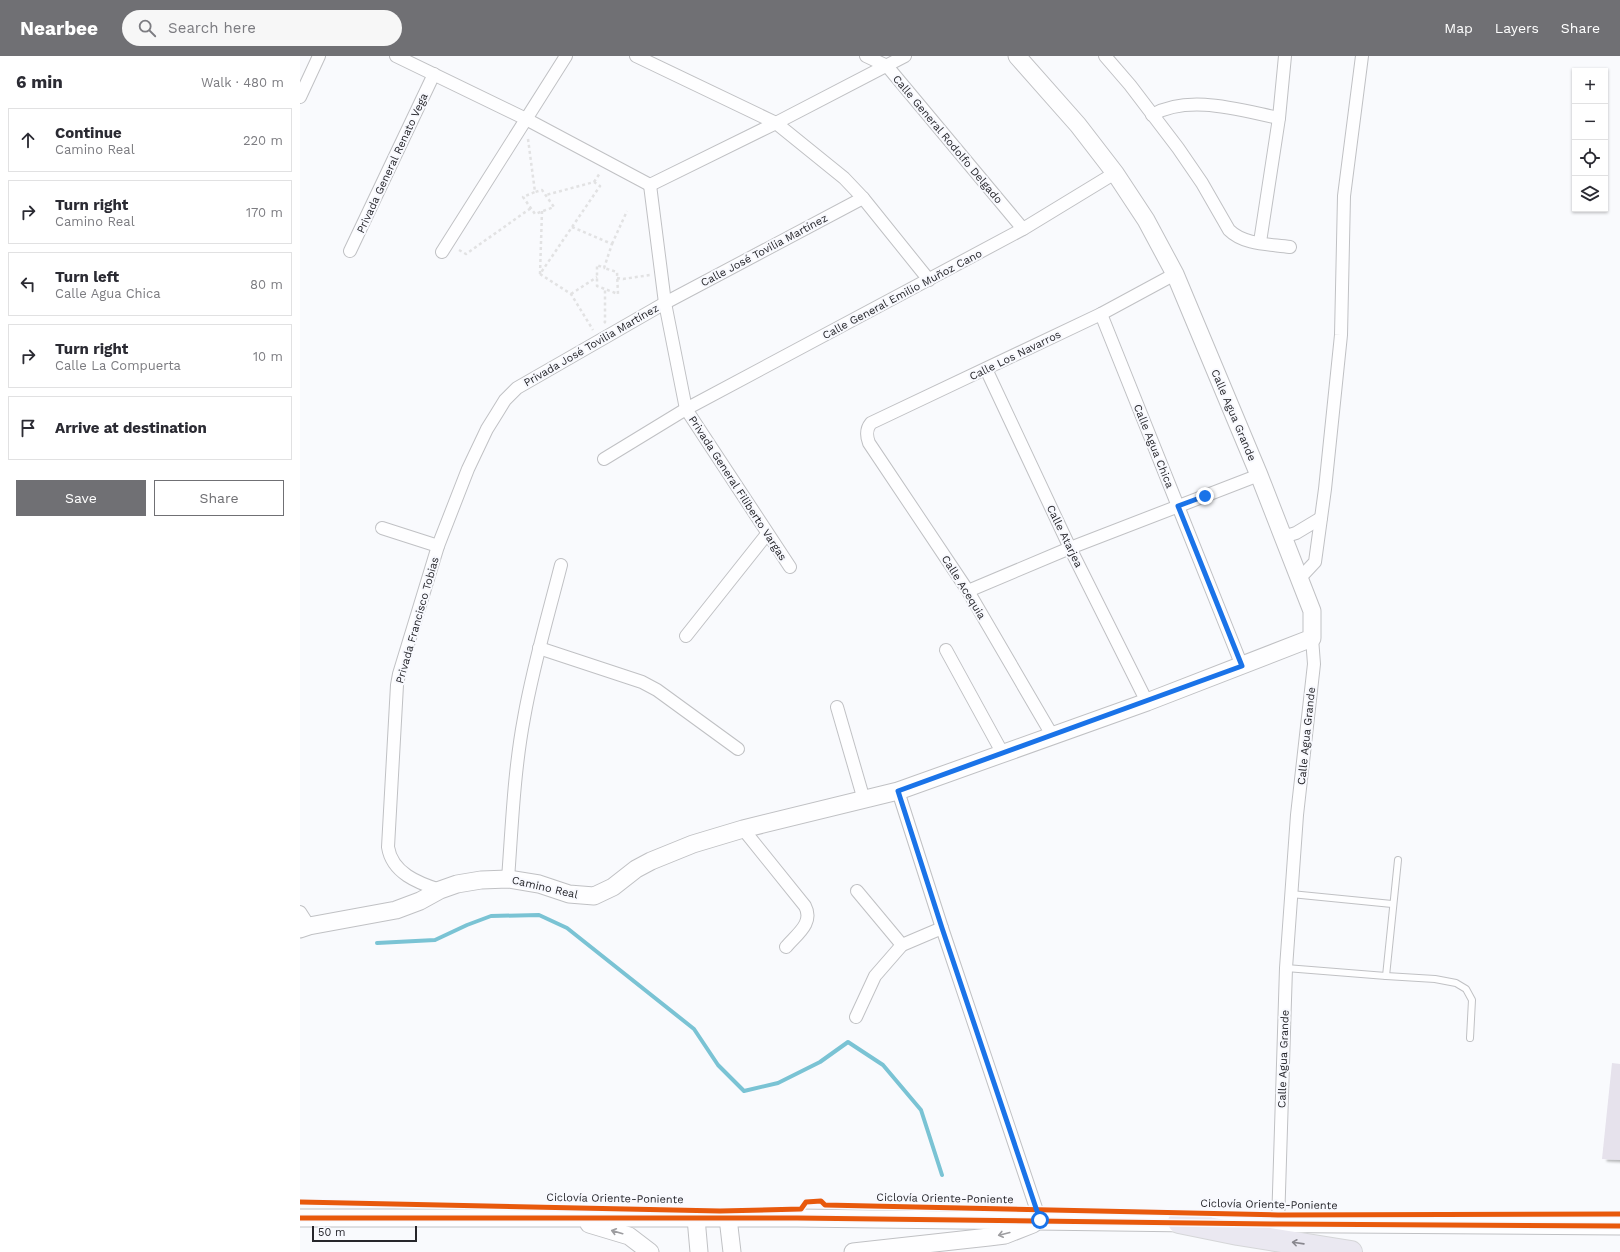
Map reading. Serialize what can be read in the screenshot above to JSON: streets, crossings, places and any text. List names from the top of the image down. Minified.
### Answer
{"streets":{"street":["Calle General Rodolfo Delgado","Privada General Renato Vega","Calle José Tovilia Martínez","Calle General Emilio Muñoz Cano","Privada José Tovilia Martínez","Calle Los Navarros","Calle Agua Grande","Calle Agua Chica","Privada General Filiberto Vargas","Calle Atarjea","Calle Acequia","Privada Francisco Tobias","Camino Real"],"cycle path":["Ciclovía Oriente-Poniente"]},"crossings":[["Calle General Rodolfo Delgado","Calle General Emilio Muñoz Cano"],["Calle José Tovilia Martínez","Privada José Tovilia Martínez"],["Calle General Emilio Muñoz Cano","Calle Agua Grande"],["Calle General Emilio Muñoz Cano","Privada General Filiberto Vargas"],["Privada José Tovilia Martínez","Privada Francisco Tobias"],["Calle Los Navarros","Calle Agua Grande"],["Calle Los Navarros","Calle Agua Chica"],["Calle Los Navarros","Calle Atarjea"],["Calle Los Navarros","Calle Acequia"],["Calle Agua Grande","Camino Real"],["Calle Agua Chica","Camino Real"],["Calle Atarjea","Camino Real"],["Calle Acequia","Camino Real"],["Privada Francisco Tobias","Camino Real"]],"scale_bar":"50 m","page":{"header":"Nearbee","search":"Search here","nav":["Map","Layers","Share"],"heading":["6 min","Walk · 480 m"],"map_buttons":["+","−"],"list":[["Continue","Camino Real","220 m"],["Turn right","Camino Real","170 m"],["Turn left","Calle Agua Chica","80 m"],["Turn right","Calle La Compuerta","10 m"],"Arrive at destination"],"buttons":["Save","Share"],"scale":"50 m"}}
